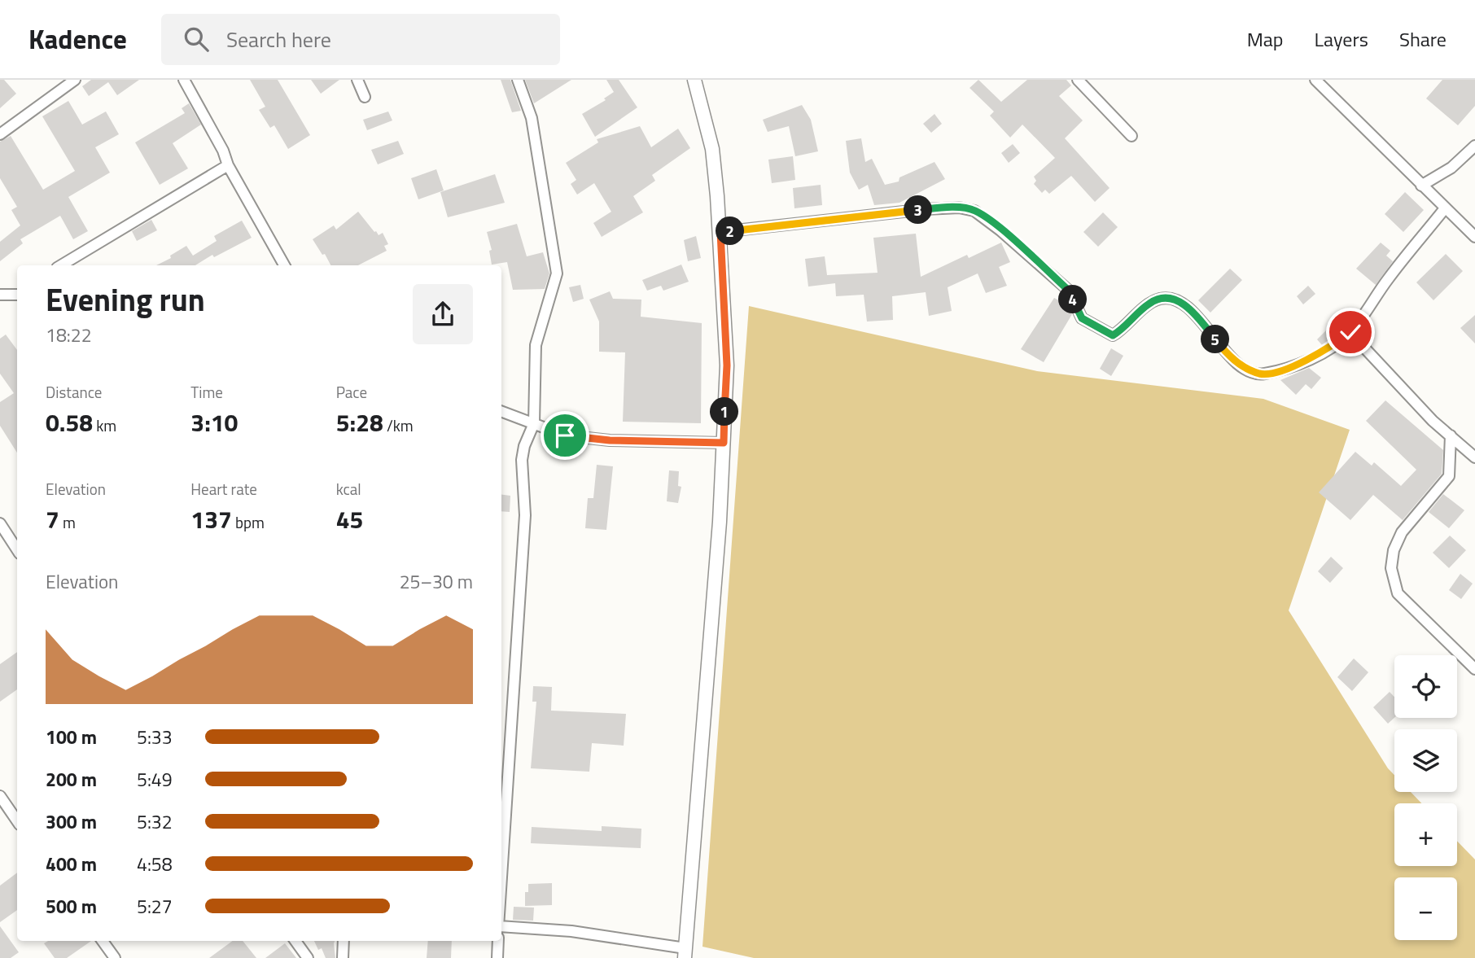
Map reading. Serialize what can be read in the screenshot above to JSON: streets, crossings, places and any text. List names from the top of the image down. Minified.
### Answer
{"page":{"header":"Kadence","search":"Search here","nav":["Map","Layers","Share"],"pins":["3","2","4","5","1"],"heading":["Evening run","18:22"],"stats":[["Distance","0.58 km"],["Time","3:10"],["Pace","5:28 /km"],["Elevation","7 m"],["Heart rate","137 bpm"],["kcal","45"]],"chart":["Elevation","25–30 m"],"map_buttons":["+","−"],"list":[{"name":"100 m","note":"5:33"},{"name":"200 m","note":"5:49"},{"name":"300 m","note":"5:32"},{"name":"400 m","note":"4:58"},{"name":"500 m","note":"5:27"}]}}
